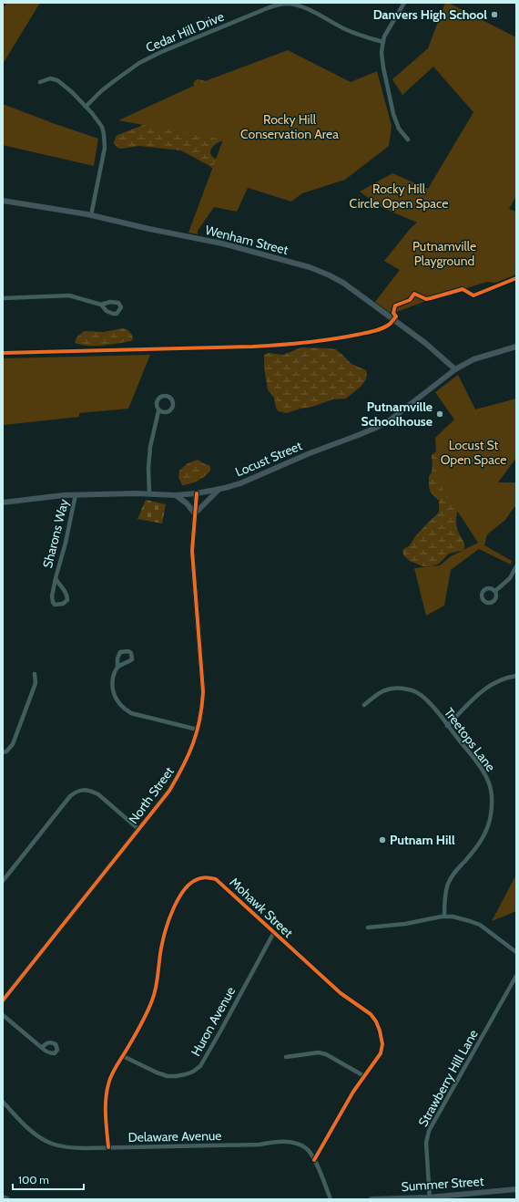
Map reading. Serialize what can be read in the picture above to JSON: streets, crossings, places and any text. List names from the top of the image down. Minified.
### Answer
{"streets":{"main road":["Wenham Street","Locust Street","North Street","Summer Street"],"street":["Cedar Hill Drive","Sharons Way","Treetops Lane","Mohawk Street","Huron Avenue","Strawberry Hill Lane","Delaware Avenue"]},"crossings":[["Wenham Street","Locust Street"],["Locust Street","Sharons Way"],["Locust Street","North Street"],["Mohawk Street","Huron Avenue"],["Mohawk Street","Delaware Avenue"],["Strawberry Hill Lane","Summer Street"]],"parks":["Rocky Hill Conservation Area","Rocky Hill Circle Open Space","Putnamville Playground","Locust St Open Space"],"places":["Danvers High School","Putnamville Schoolhouse","Putnam Hill"],"scale_bar":"100 m"}
